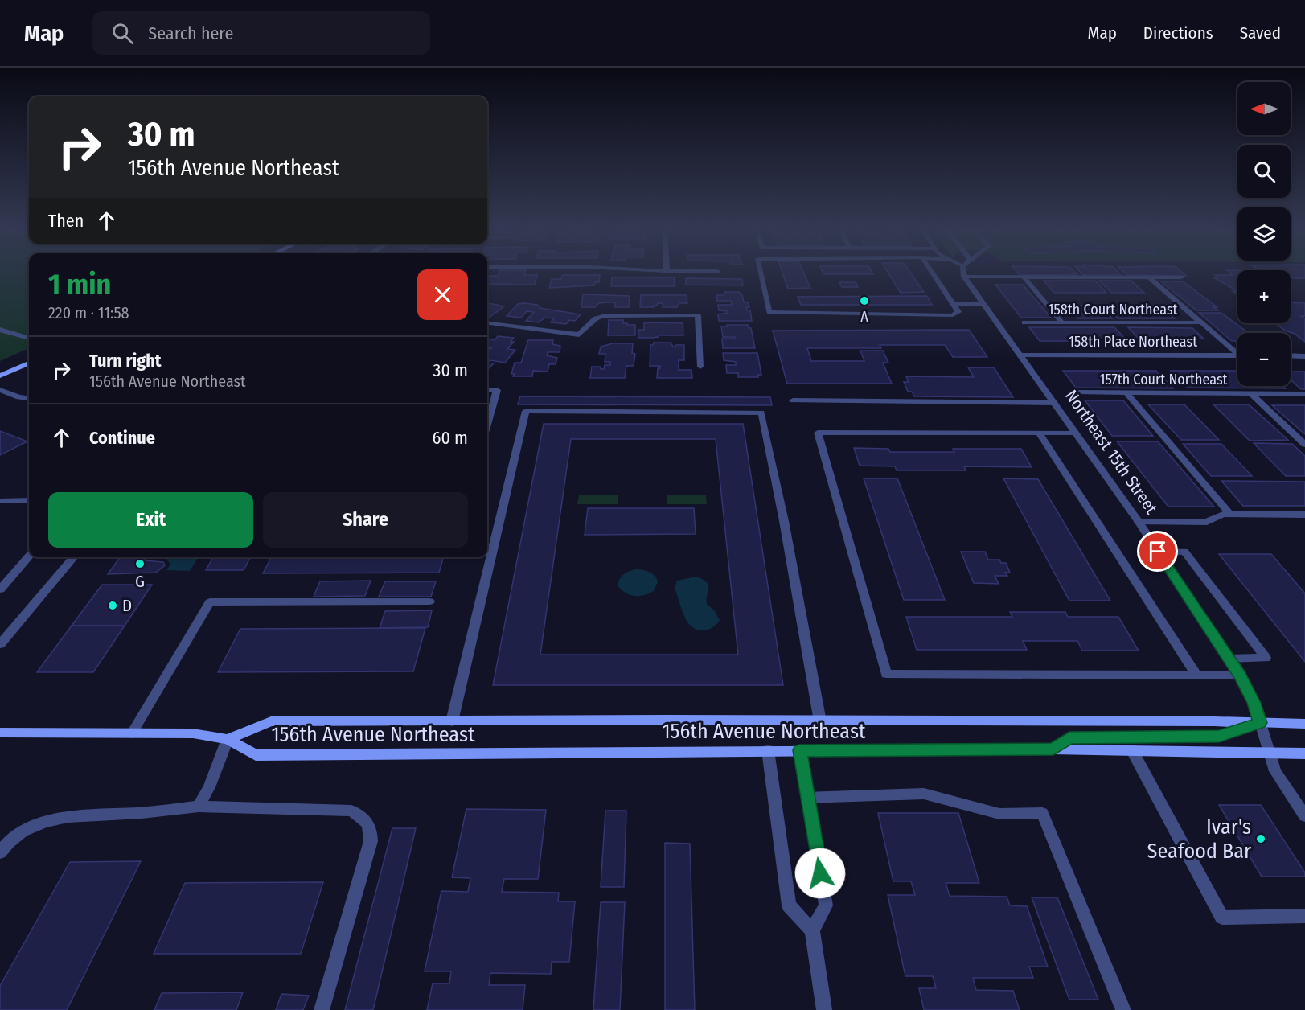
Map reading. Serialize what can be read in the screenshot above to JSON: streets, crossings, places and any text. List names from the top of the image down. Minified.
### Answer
{"streets":{"main road":["156th Avenue Northeast"],"street":["158th Court Northeast","158th Place Northeast","157th Court Northeast","Northeast 15th Street"]},"crossings":[["158th Place Northeast","Northeast 15th Street"],["Northeast 15th Street","156th Avenue Northeast"]],"places":["A","G","D","Ivar's Seafood Bar"],"north":"left","page":{"header":"Map","search":"Search here","nav":["Map","Directions","Saved"],"map_buttons":["+","−"],"turn":["30 m","156th Avenue Northeast"],"then":"Then","heading":["1 min","220 m · 11:58"],"list":[{"name":"Turn right","note":"156th Avenue Northeast","value":"30 m"},{"name":"Continue","value":"60 m"}],"buttons":["Exit","Share"]}}
